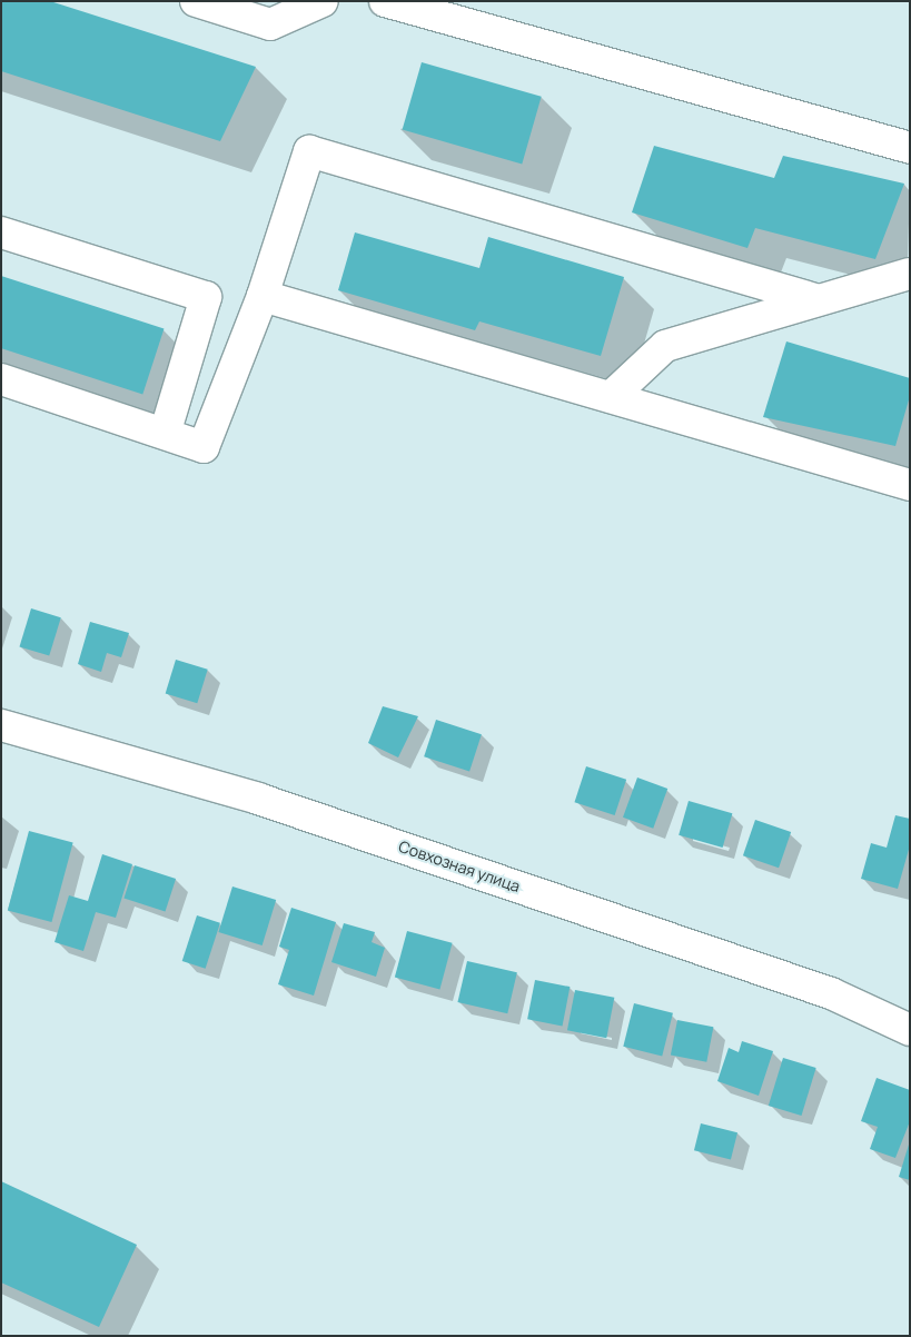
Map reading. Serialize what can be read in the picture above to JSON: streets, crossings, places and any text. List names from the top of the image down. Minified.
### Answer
{"streets":{"street":["Совхозная улица"]}}
